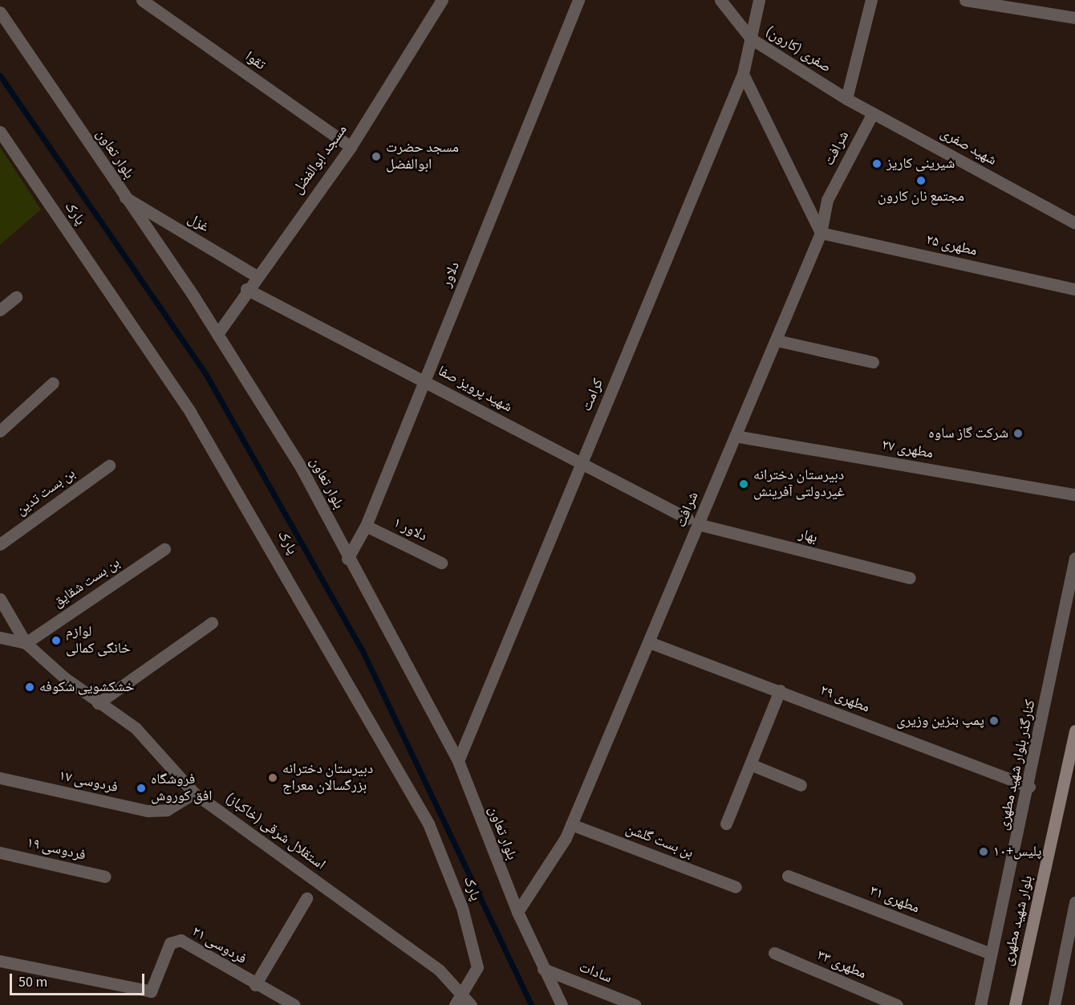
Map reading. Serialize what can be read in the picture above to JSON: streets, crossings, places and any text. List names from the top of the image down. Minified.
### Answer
{"streets":{"main road":["بلوار شهید مطهری"],"street":["صفری (کارون)","تقوا","شهید صفری","شرافت","بلوار تعاون","مسجد ابوالفضل","پارک","غزل","مطهری ۲۵","دلاور","شهید پرویز صفا","کرامت","مطهری ۲۷","بن بست تدین","دلاور ۱","بهار","بن بست شقایق","مطهری ۲۹","کنارگذر بلوار شهید مطهری","فردوسی ۱۷","استقلال شرقی (خاکباز)","بن بست گلشن","فردوسی ۱۹","مطهری ۳۱","فردوسی ۲۱","مطهری ۳۳","سادات"]},"crossings":[["صفری (کارون)","شهید صفری"],["صفری (کارون)","کرامت"],["تقوا","مسجد ابوالفضل"],["شهید صفری","شرافت"],["شرافت","بلوار تعاون"],["شرافت","مطهری ۲۵"],["شرافت","شهید پرویز صفا"],["شرافت","مطهری ۲۷"],["شرافت","بهار"],["شرافت","مطهری ۲۹"],["شرافت","بن بست گلشن"],["بلوار تعاون","مسجد ابوالفضل"],["بلوار تعاون","غزل"],["بلوار تعاون","دلاور"],["بلوار تعاون","کرامت"],["بلوار تعاون","سادات"],["مسجد ابوالفضل","غزل"],["مسجد ابوالفضل","شهید پرویز صفا"],["پارک","استقلال شرقی (خاکباز)"],["دلاور","شهید پرویز صفا"],["دلاور","دلاور ۱"],["شهید پرویز صفا","کرامت"],["شهید پرویز صفا","بهار"],["بن بست شقایق","استقلال شرقی (خاکباز)"],["مطهری ۲۹","کنارگذر بلوار شهید مطهری"],["کنارگذر بلوار شهید مطهری","مطهری ۳۱"],["فردوسی ۱۷","استقلال شرقی (خاکباز)"]],"places":["مسجد حضرت ابوالفضل","شیرینی کاریز","مجتمع نان کارون","شرکت گاز ساوه","دبیرستان دخترانه غیردولتی آفرینش","لوازم خانگی کمالی","خشکشویی شکوفه","پمپ بنزین وزیری","دبیرستان دخترانه بزرگسالان معراج","فروشگاه افق کوروش","پلیس+۱۰"],"scale_bar":"50 m"}
